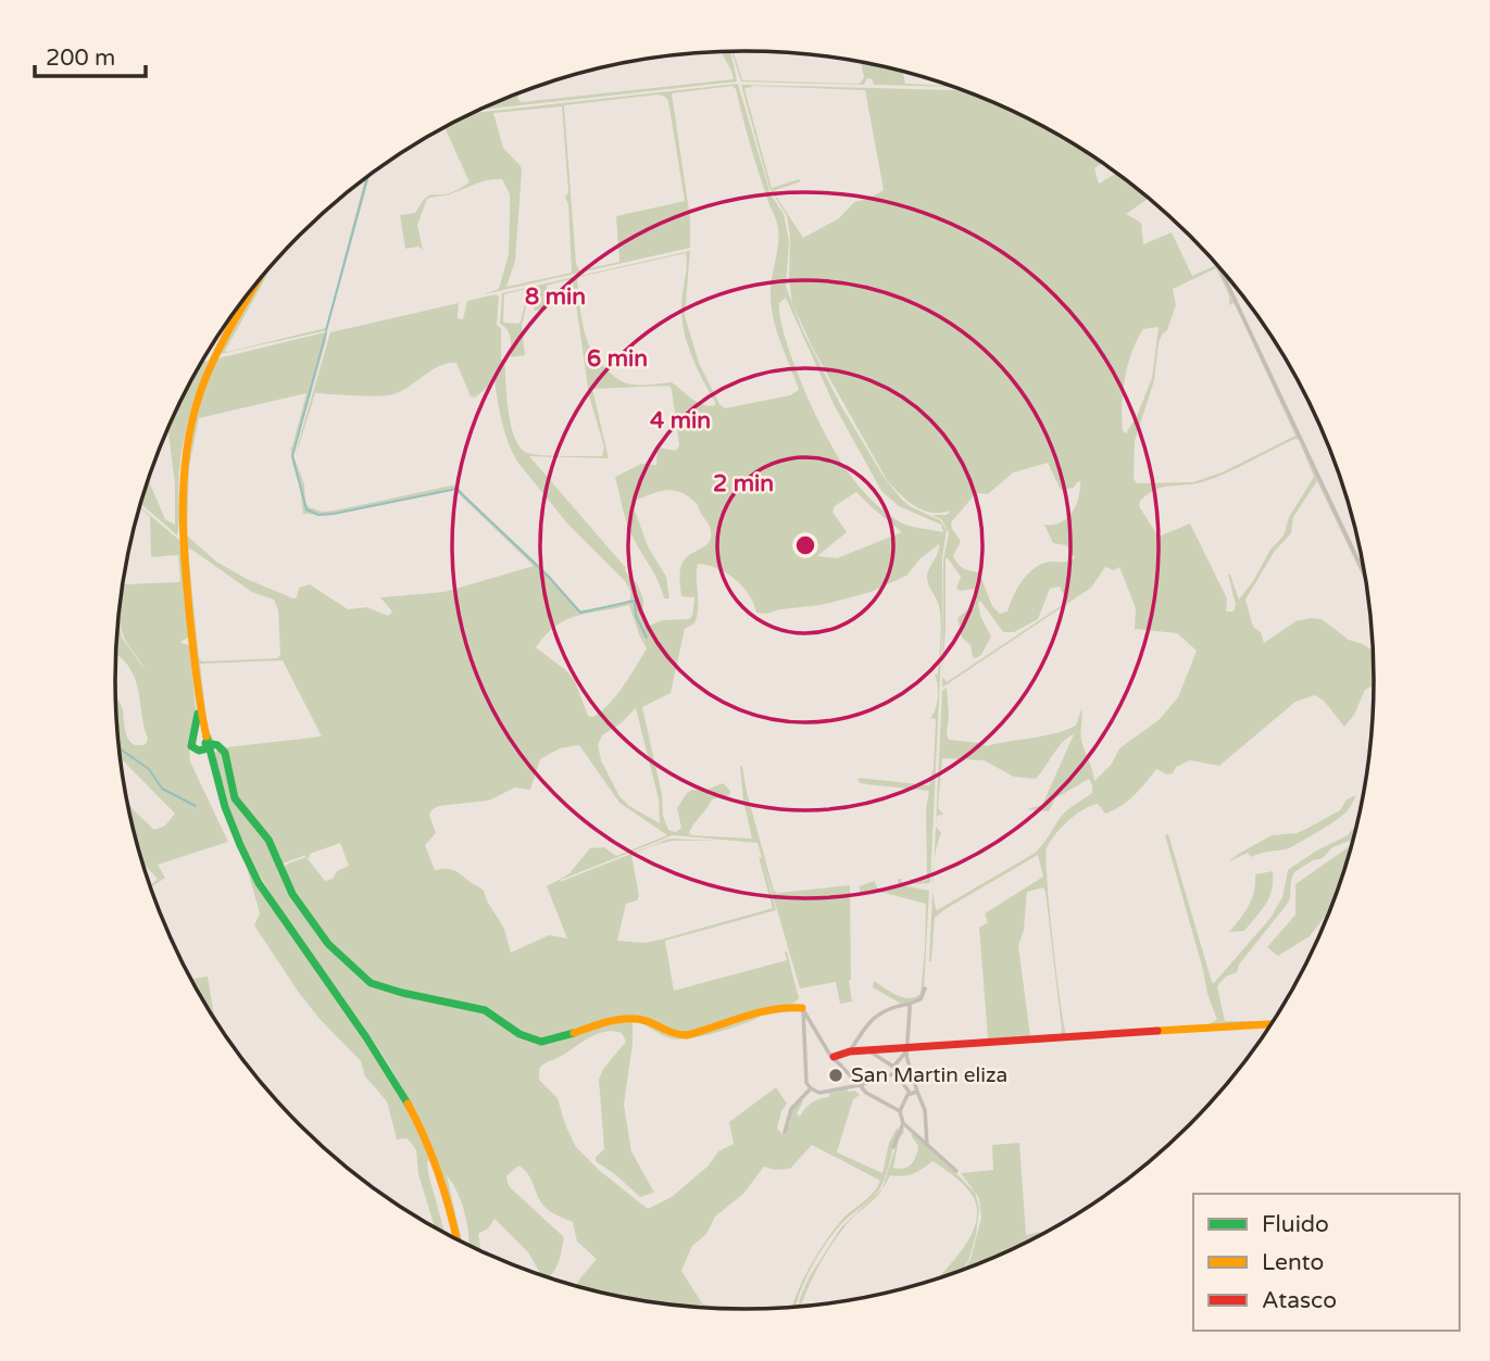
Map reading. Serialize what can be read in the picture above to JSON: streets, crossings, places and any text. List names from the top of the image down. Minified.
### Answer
{"places":["San Martin eliza"],"legend":["Fluido","Lento","Atasco"],"scale_bar":"200 m","rings":["8 min","6 min","4 min","2 min"]}
